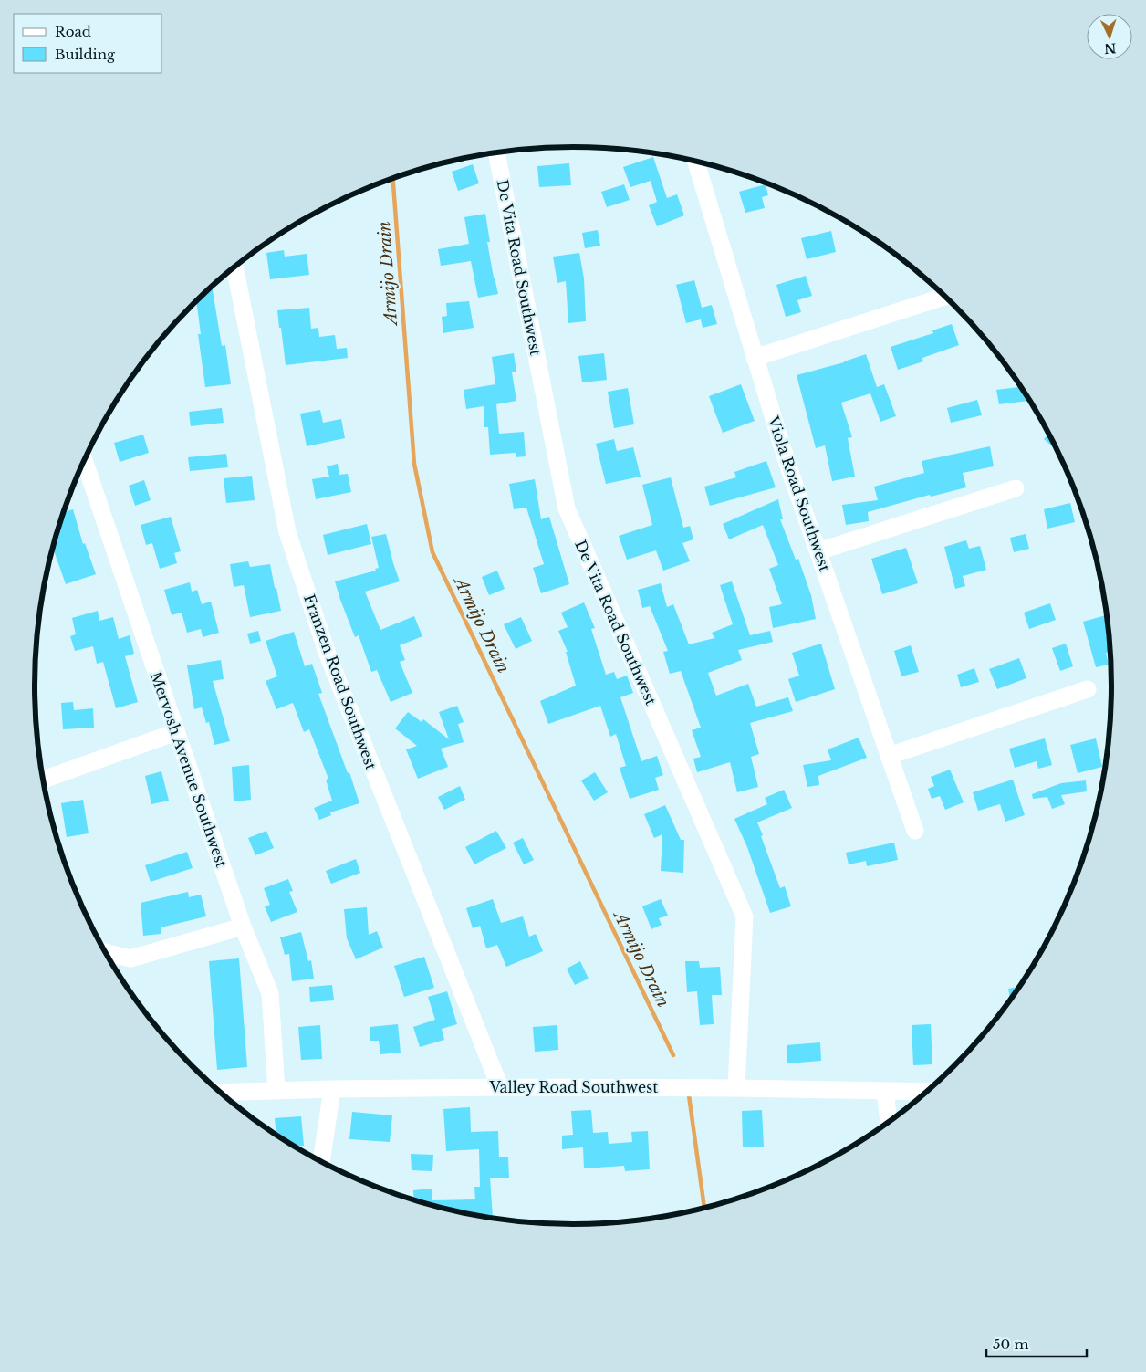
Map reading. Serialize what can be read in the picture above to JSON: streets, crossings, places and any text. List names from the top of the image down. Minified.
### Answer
{"streets":{"street":["De Vita Road Southwest","Viola Road Southwest","Franzen Road Southwest","Mervosh Avenue Southwest","Valley Road Southwest"]},"crossings":[["De Vita Road Southwest","Valley Road Southwest"],["Franzen Road Southwest","Valley Road Southwest"],["Mervosh Avenue Southwest","Valley Road Southwest"]],"water":["Armijo Drain"],"legend":["Road","Building"],"scale_bar":"50 m","north":"bottom"}
